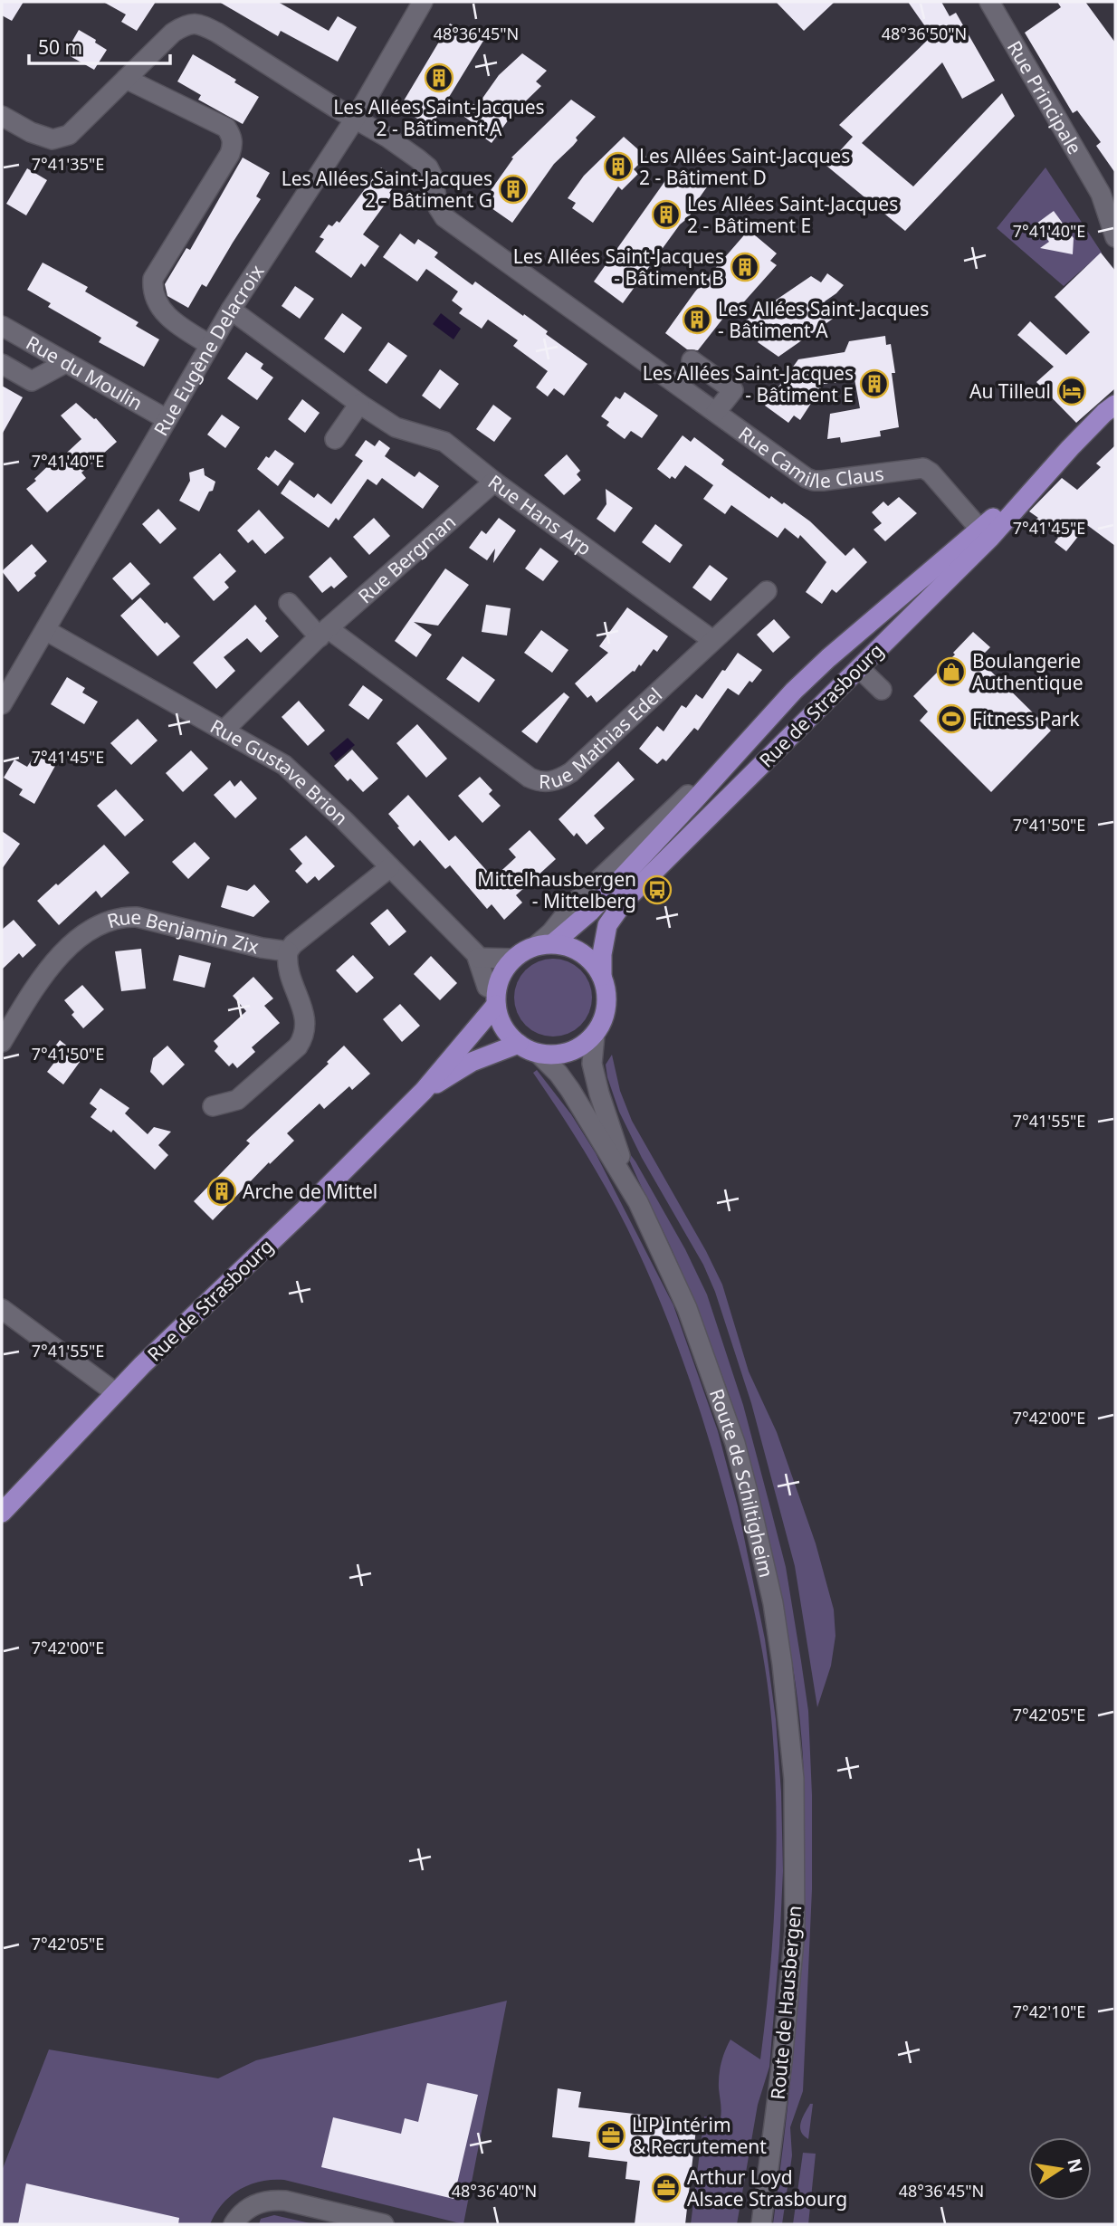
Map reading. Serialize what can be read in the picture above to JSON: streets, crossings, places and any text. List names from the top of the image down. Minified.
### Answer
{"streets":{"main road":["Rue de Strasbourg"],"street":["Rue Principale","Rue Eugène Delacroix","Rue du Moulin","Rue Camille Claus","Rue Hans Arp","Rue Bergman","Rue Mathias Edel","Rue Gustave Brion","Rue Benjamin Zix","Route de Schiltigheim","Route de Hausbergen"]},"crossings":[["Rue Eugène Delacroix","Rue du Moulin"],["Rue Eugène Delacroix","Rue Camille Claus"],["Rue Eugène Delacroix","Rue Hans Arp"],["Rue Eugène Delacroix","Rue Gustave Brion"],["Rue Camille Claus","Rue de Strasbourg"],["Rue Hans Arp","Rue Bergman"],["Rue Hans Arp","Rue Mathias Edel"],["Rue Bergman","Rue Mathias Edel"],["Rue Bergman","Rue Gustave Brion"],["Rue de Strasbourg","Rue Gustave Brion"],["Rue de Strasbourg","Route de Schiltigheim"],["Rue Gustave Brion","Route de Schiltigheim"],["Route de Schiltigheim","Route de Hausbergen"]],"places":{"building":["Les Allées Saint-Jacques 2 - Bâtiment A","Les Allées Saint-Jacques 2 - Bâtiment D","Les Allées Saint-Jacques 2 - Bâtiment G","Les Allées Saint-Jacques 2 - Bâtiment E","Les Allées Saint-Jacques - Bâtiment B","Les Allées Saint-Jacques - Bâtiment A","Les Allées Saint-Jacques - Bâtiment E","Arche de Mittel"],"hotel":["Au Tilleul"],"shop":["Boulangerie Authentique"],"sports":["Fitness Park"],"bus stop":["Mittelhausbergen - Mittelberg"],"office":["LIP Intérim & Recrutement","Arthur Loyd Alsace Strasbourg"]},"scale_bar":"50 m","north":"right","coordinates":["48°36'45\"N","48°36'50\"N","7°41'35\"E","7°41'40\"E","7°41'45\"E","7°41'50\"E","7°41'55\"E","7°42'00\"E","7°42'05\"E","7°42'10\"E","48°36'40\"N"]}
